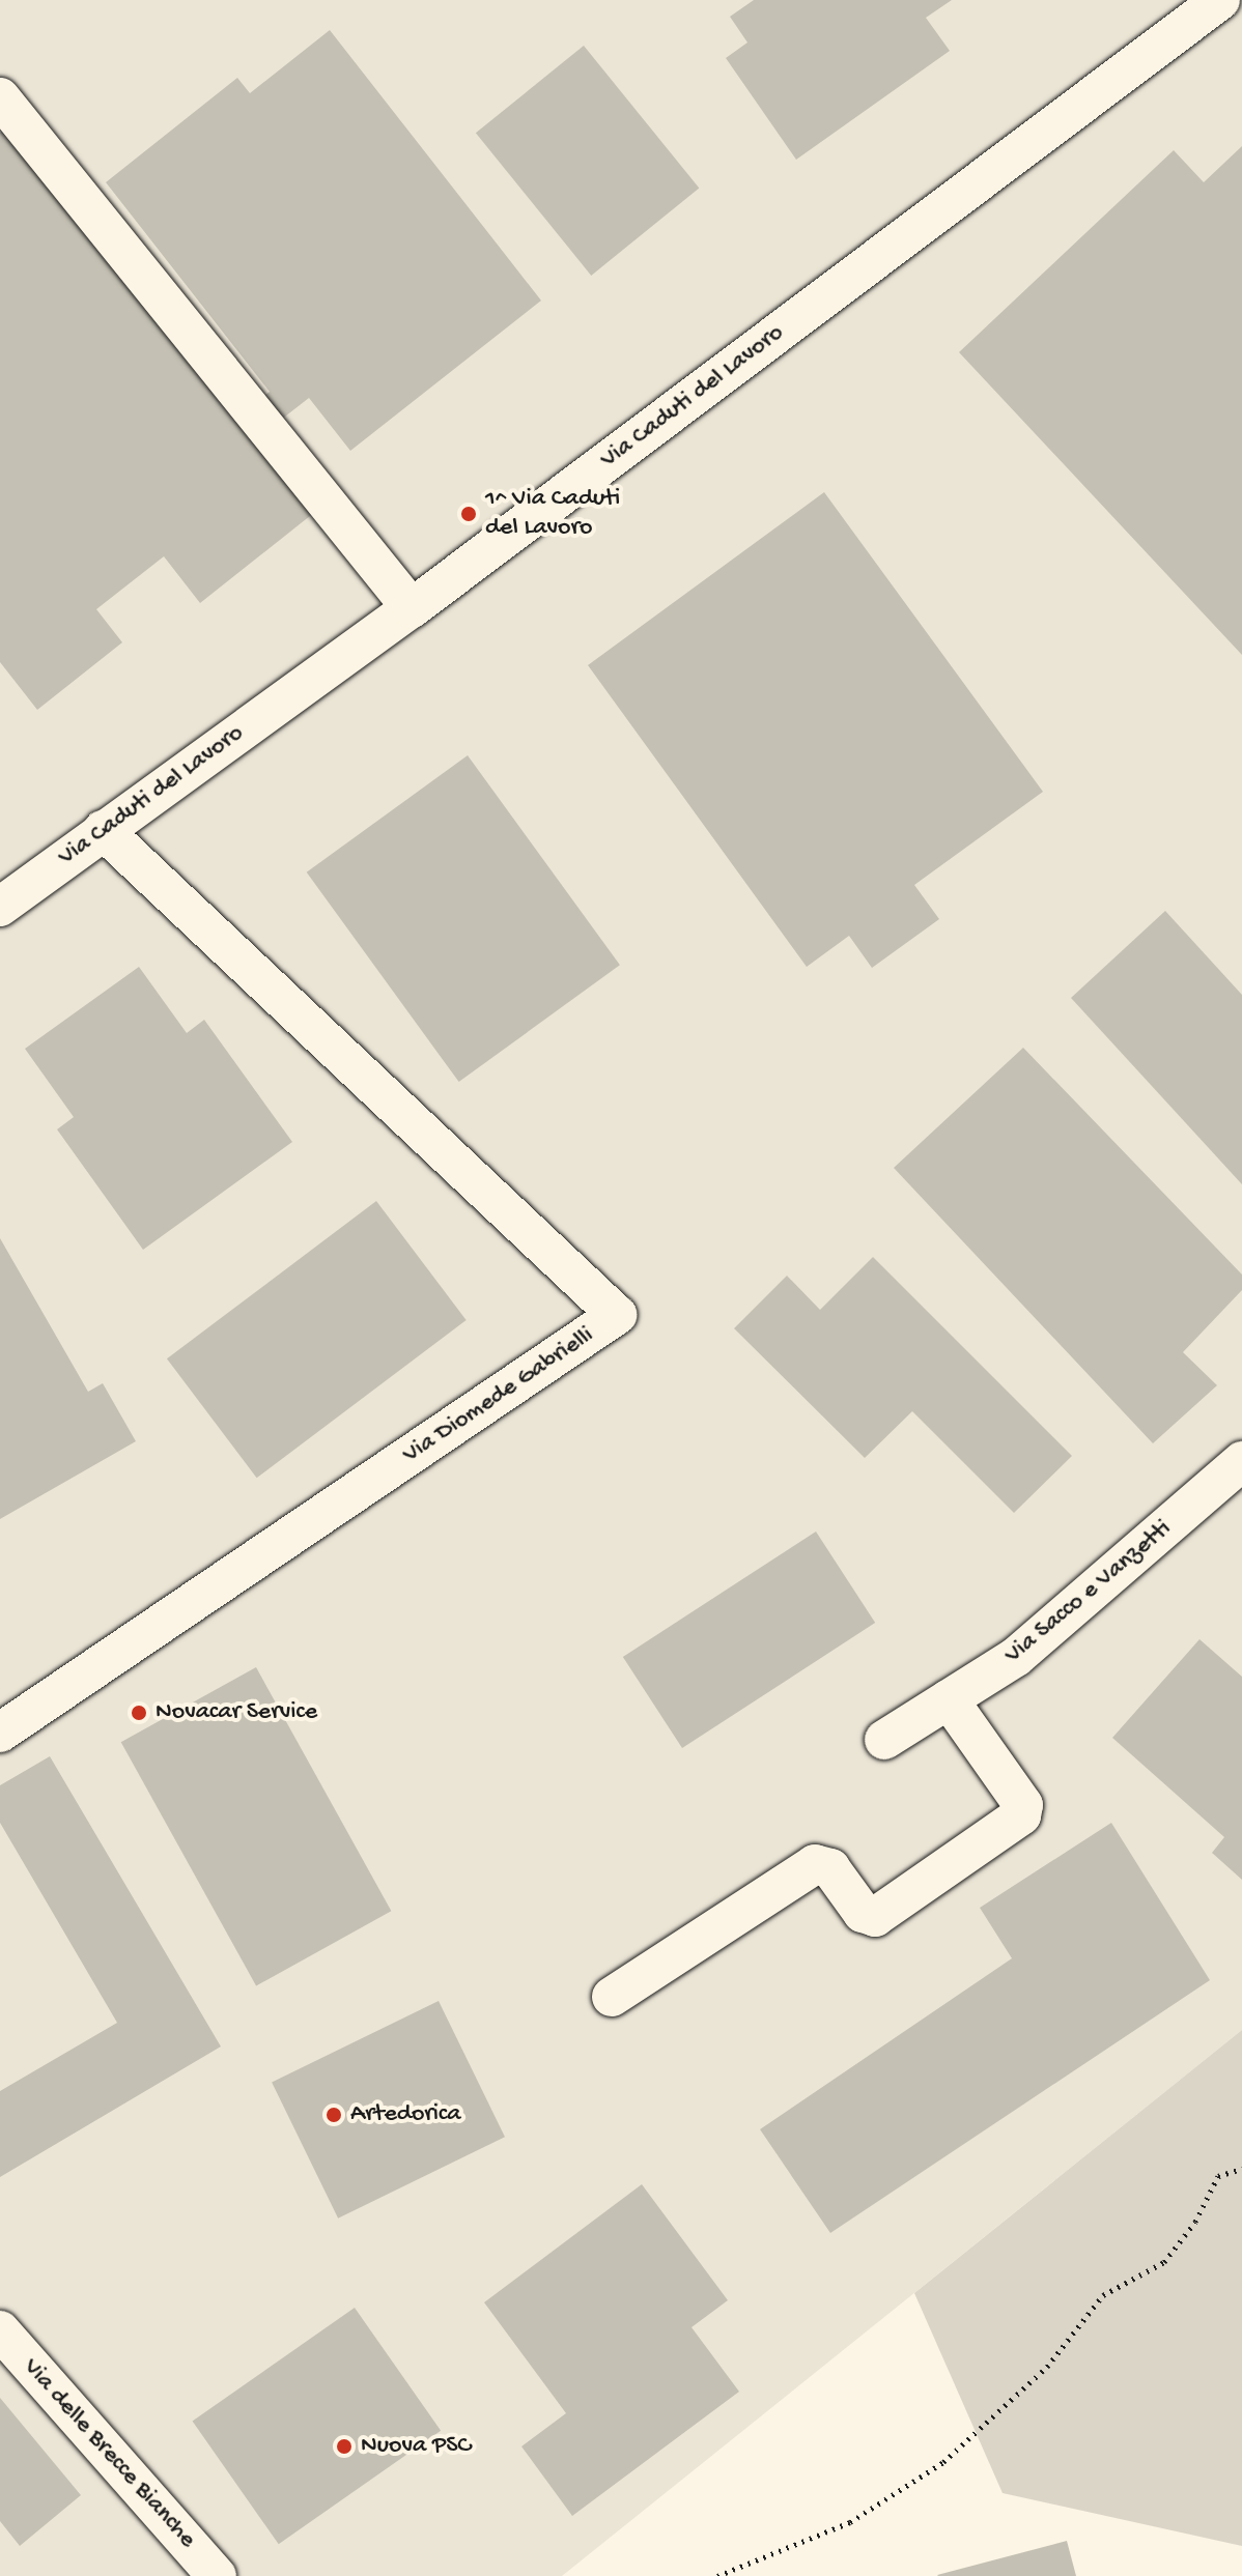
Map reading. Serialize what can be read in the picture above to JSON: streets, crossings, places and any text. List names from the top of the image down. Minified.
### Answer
{"streets":{"street":["Via Caduti del Lavoro","Via Diomede Gabrielli","Via Sacco e Vanzetti","Via delle Brecce Bianche"]},"crossings":[["Via Caduti del Lavoro","Via Diomede Gabrielli"]],"places":["1^ Via Caduti del Lavoro","Novacar Service","Artedorica","Nuova PSC"]}
